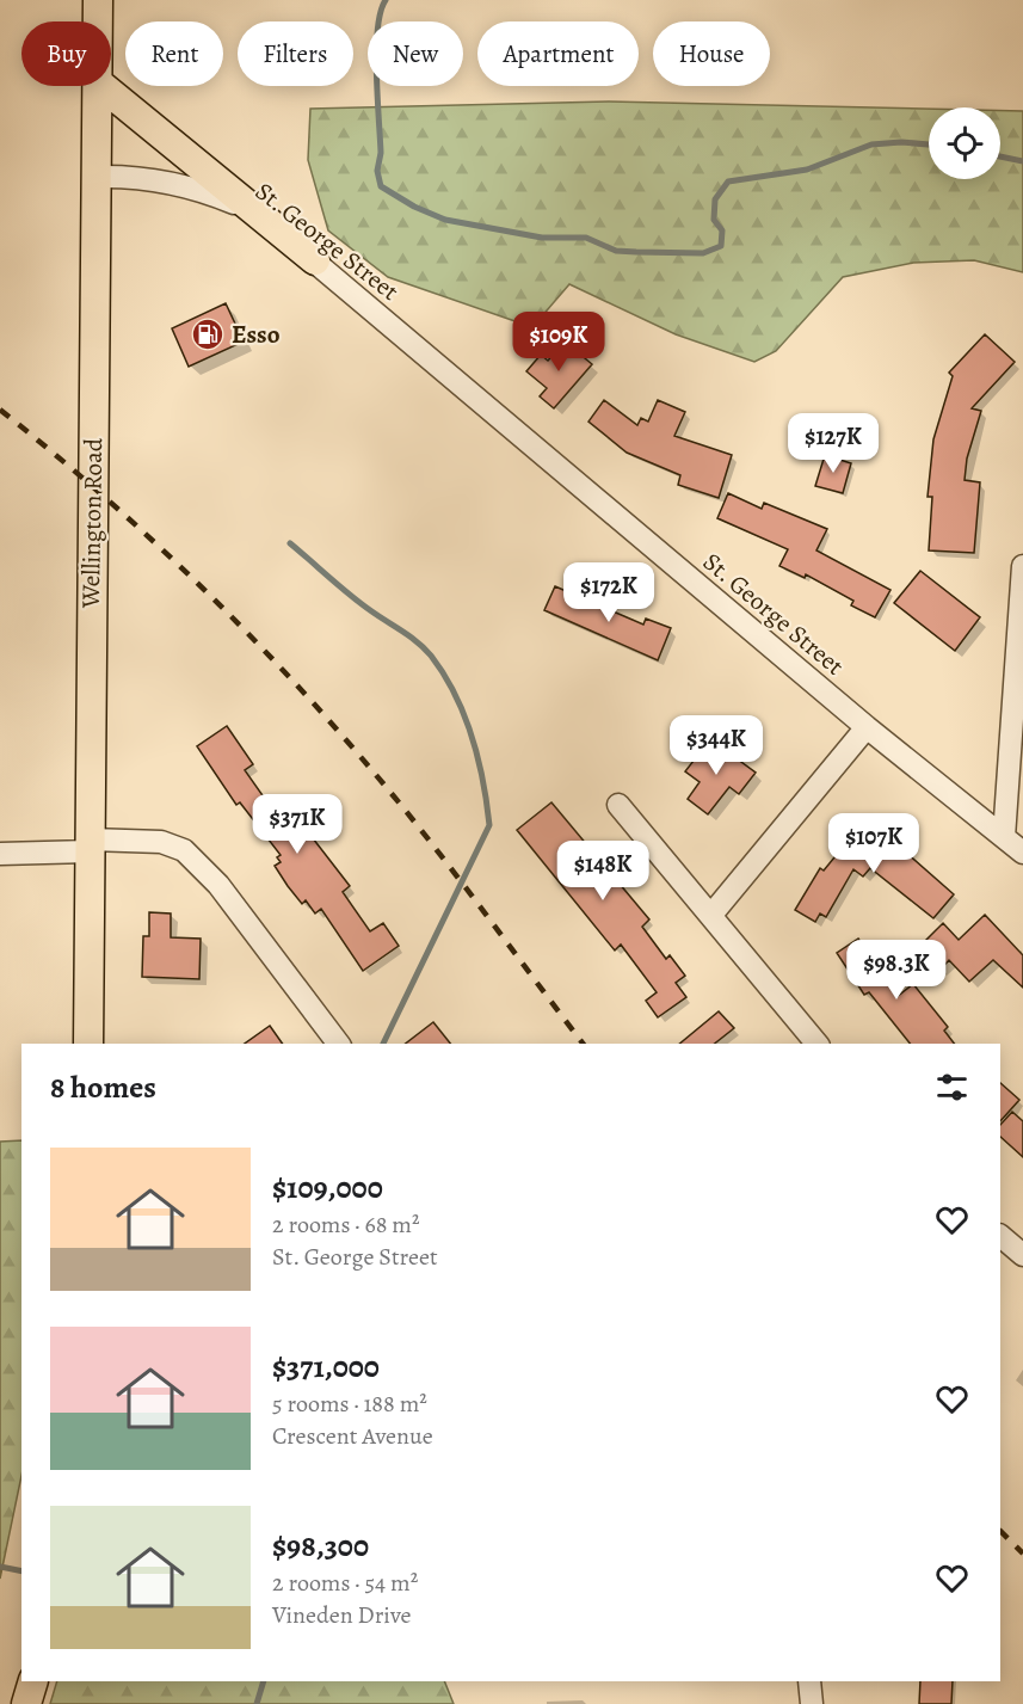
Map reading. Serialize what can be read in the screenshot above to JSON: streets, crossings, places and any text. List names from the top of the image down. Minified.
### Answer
{"streets":{"main road":["Wellington Road"],"street":["St. George Street"]},"crossings":[["St. George Street","Wellington Road"]],"places":{"fuel station":["Esso"]},"page":{"chip":["Buy","Rent","Filters","New","Apartment","House"],"price":["$109K","$127K","$172K","$344K","$371K","$107K","$148K","$98.3K"],"heading":"8 homes","list":[{"name":"$109,000","note":"2 rooms · 68 m² · St. George Street"},{"name":"$371,000","note":"5 rooms · 188 m² · Crescent Avenue"},{"name":"$98,300","note":"2 rooms · 54 m² · Vineden Drive"}]}}
